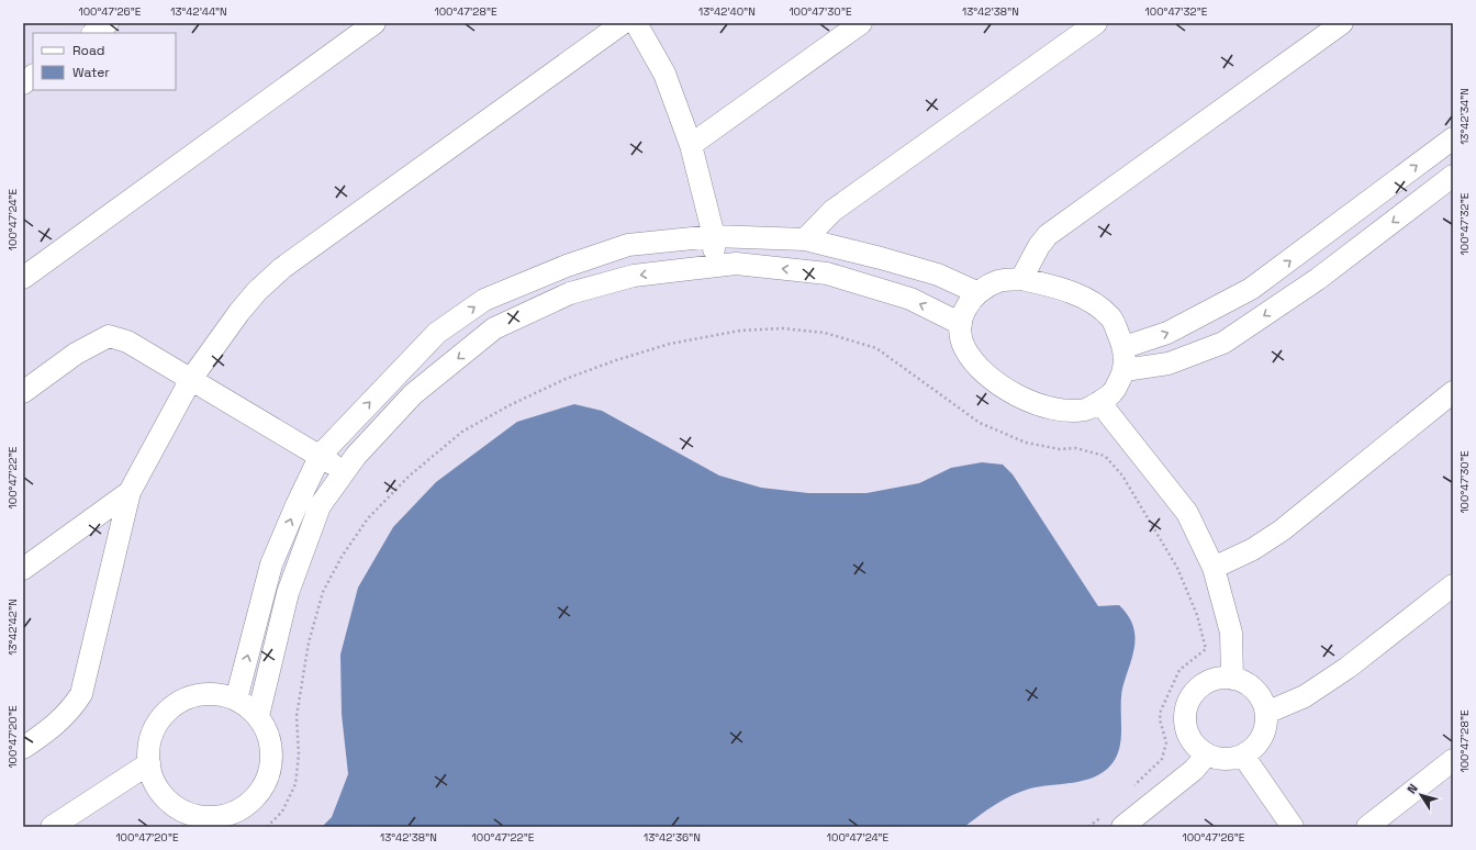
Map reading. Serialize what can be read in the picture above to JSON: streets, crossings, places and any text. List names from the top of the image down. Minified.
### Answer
{"legend":["Road","Water"],"north":"top left","coordinates":["100°47'26\"E","13°42'44\"N","100°47'28\"E","13°42'40\"N","100°47'30\"E","13°42'38\"N","100°47'32\"E","13°42'34\"N","100°47'24\"E","100°47'22\"E","13°42'42\"N","100°47'20\"E","13°42'36\"N"]}
